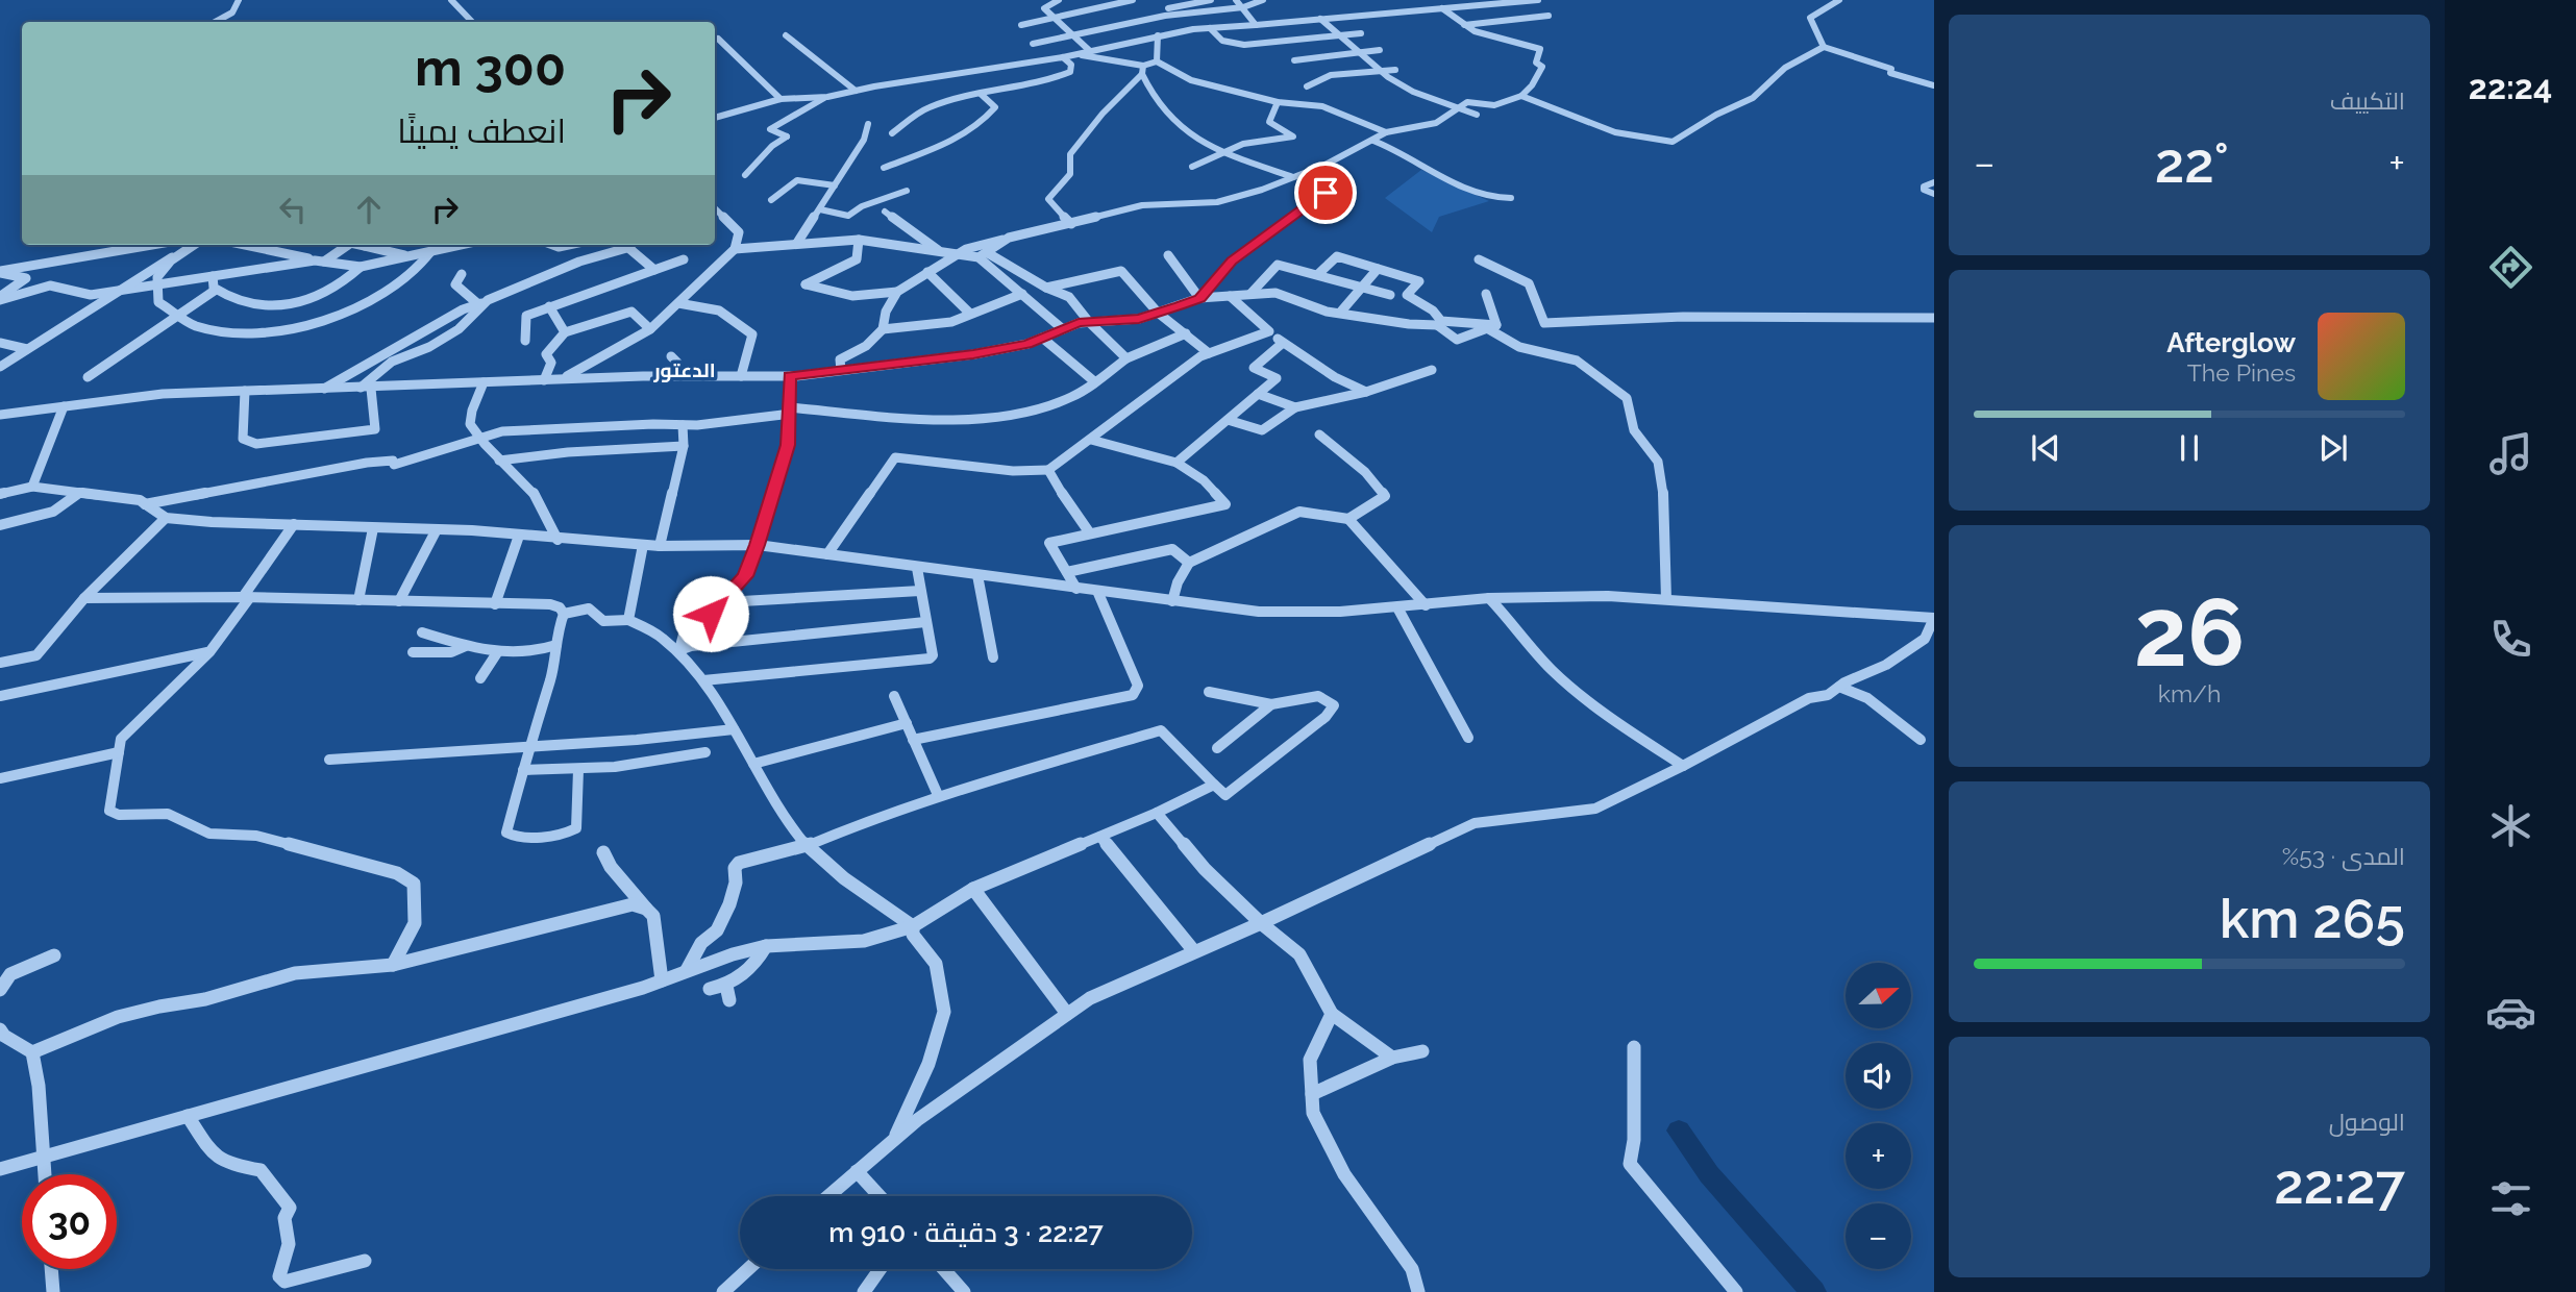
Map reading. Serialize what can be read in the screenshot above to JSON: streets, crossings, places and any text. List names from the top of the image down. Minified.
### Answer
{"districts":["الدعتور"],"north":"right","page":{"tabs":"22:24","tile":["التكييف",["26","km/h"],["المدى · 53%","265 km"],["الوصول","22:27"]],"turn":["300 m","انعطف يمينًا"],"heat":["−","22°","+"],"song":["Afterglow","The Pines"],"map_buttons":["+","−"],"limit":"30","trip":"22:27 · 3 دقيقة · 910 m"}}
